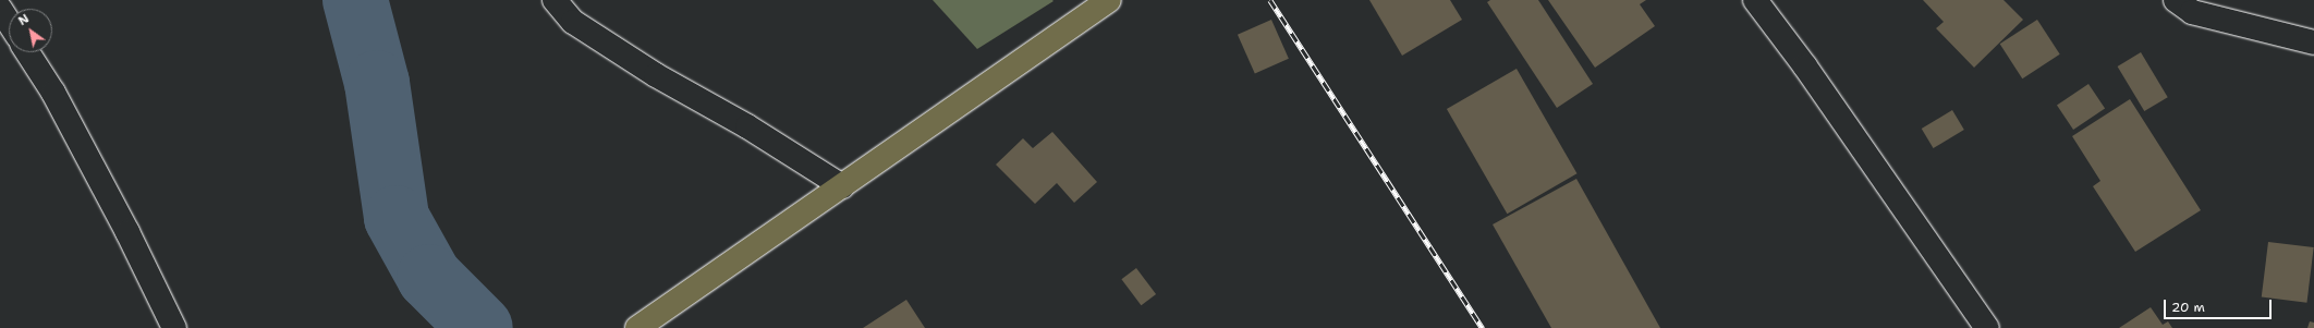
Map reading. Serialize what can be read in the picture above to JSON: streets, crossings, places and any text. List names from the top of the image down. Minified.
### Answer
{"scale_bar":"20 m","north":"top left"}
